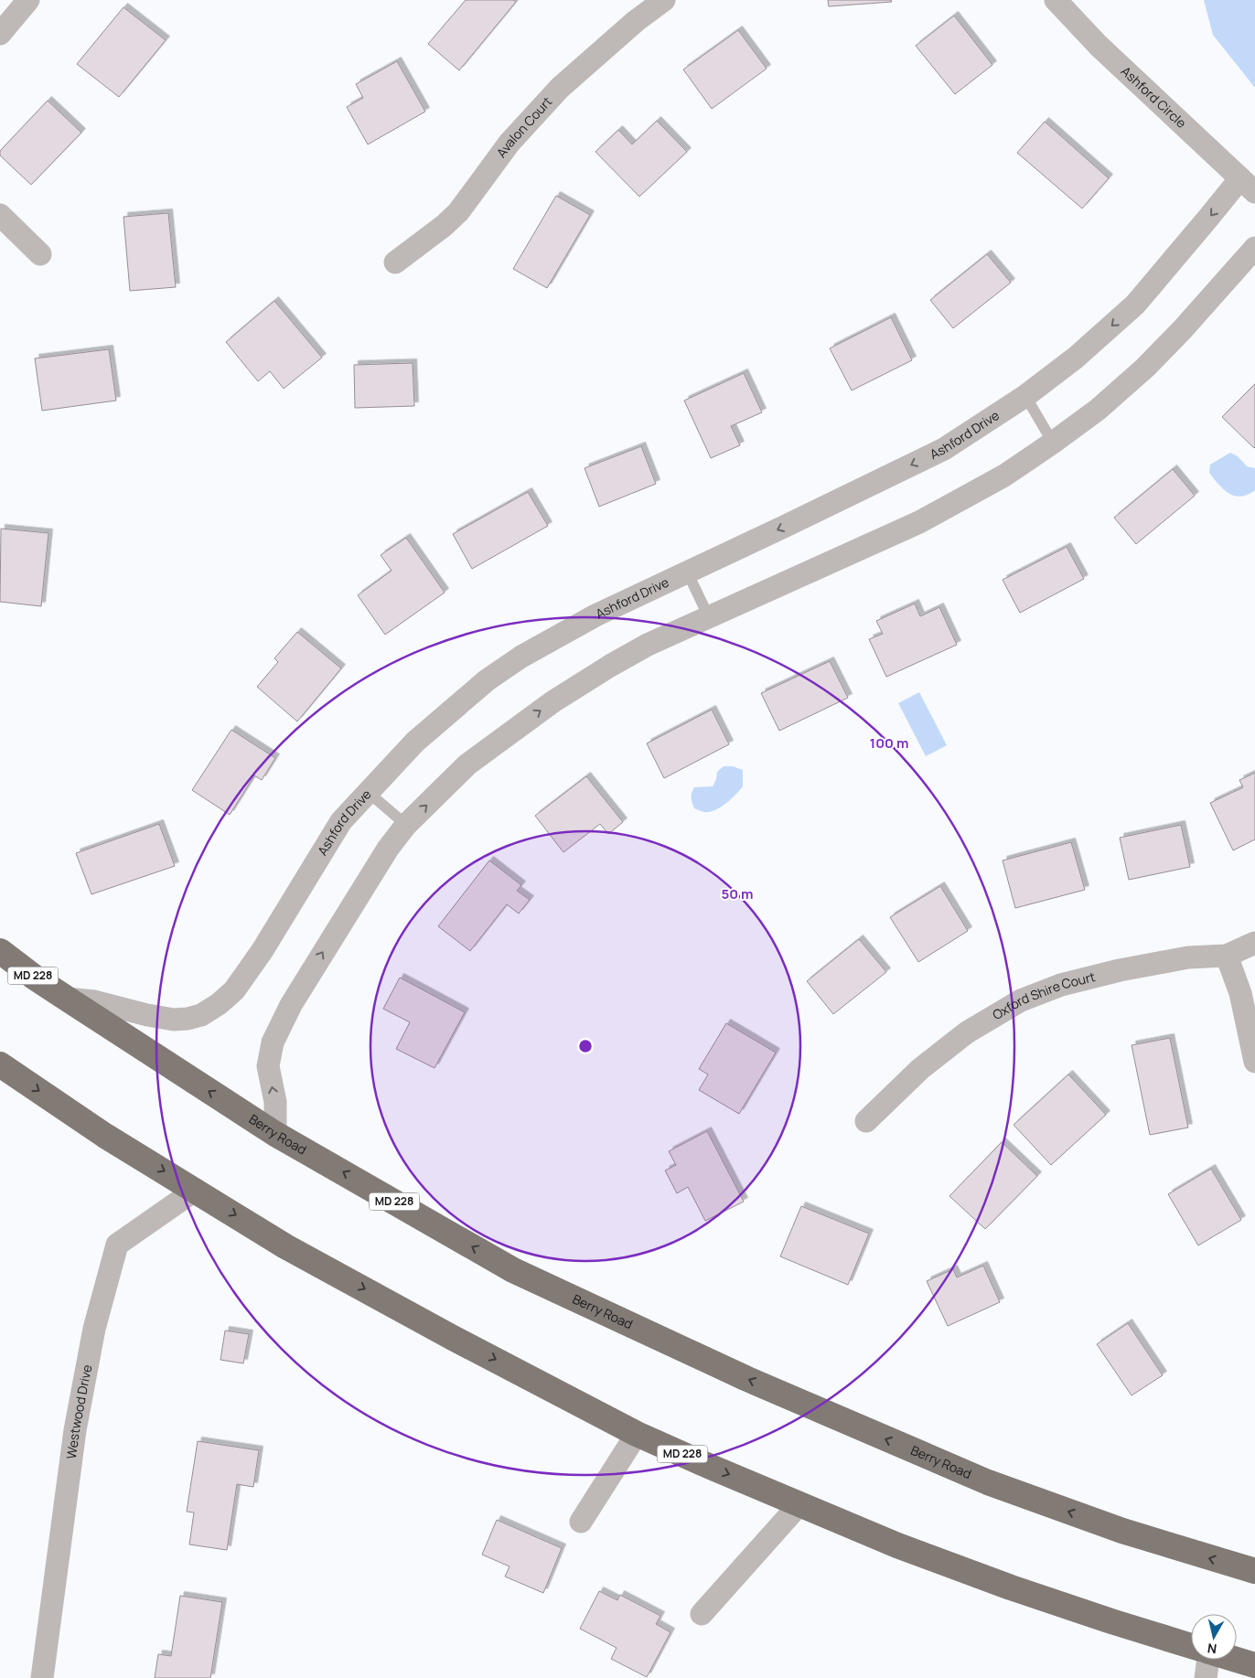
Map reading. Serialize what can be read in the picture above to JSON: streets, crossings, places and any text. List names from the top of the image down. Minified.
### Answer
{"streets":{"highway":["MD 228","Berry Road"],"street":["Ashford Circle","Avalon Court","Ashford Drive","Oxford Shire Court","Westwood Drive"]},"crossings":[["Ashford Circle","Ashford Drive"],["Ashford Drive","Berry Road"],["MD 228","Westwood Drive"]],"north":"bottom","rings":["100 m","50 m"]}
